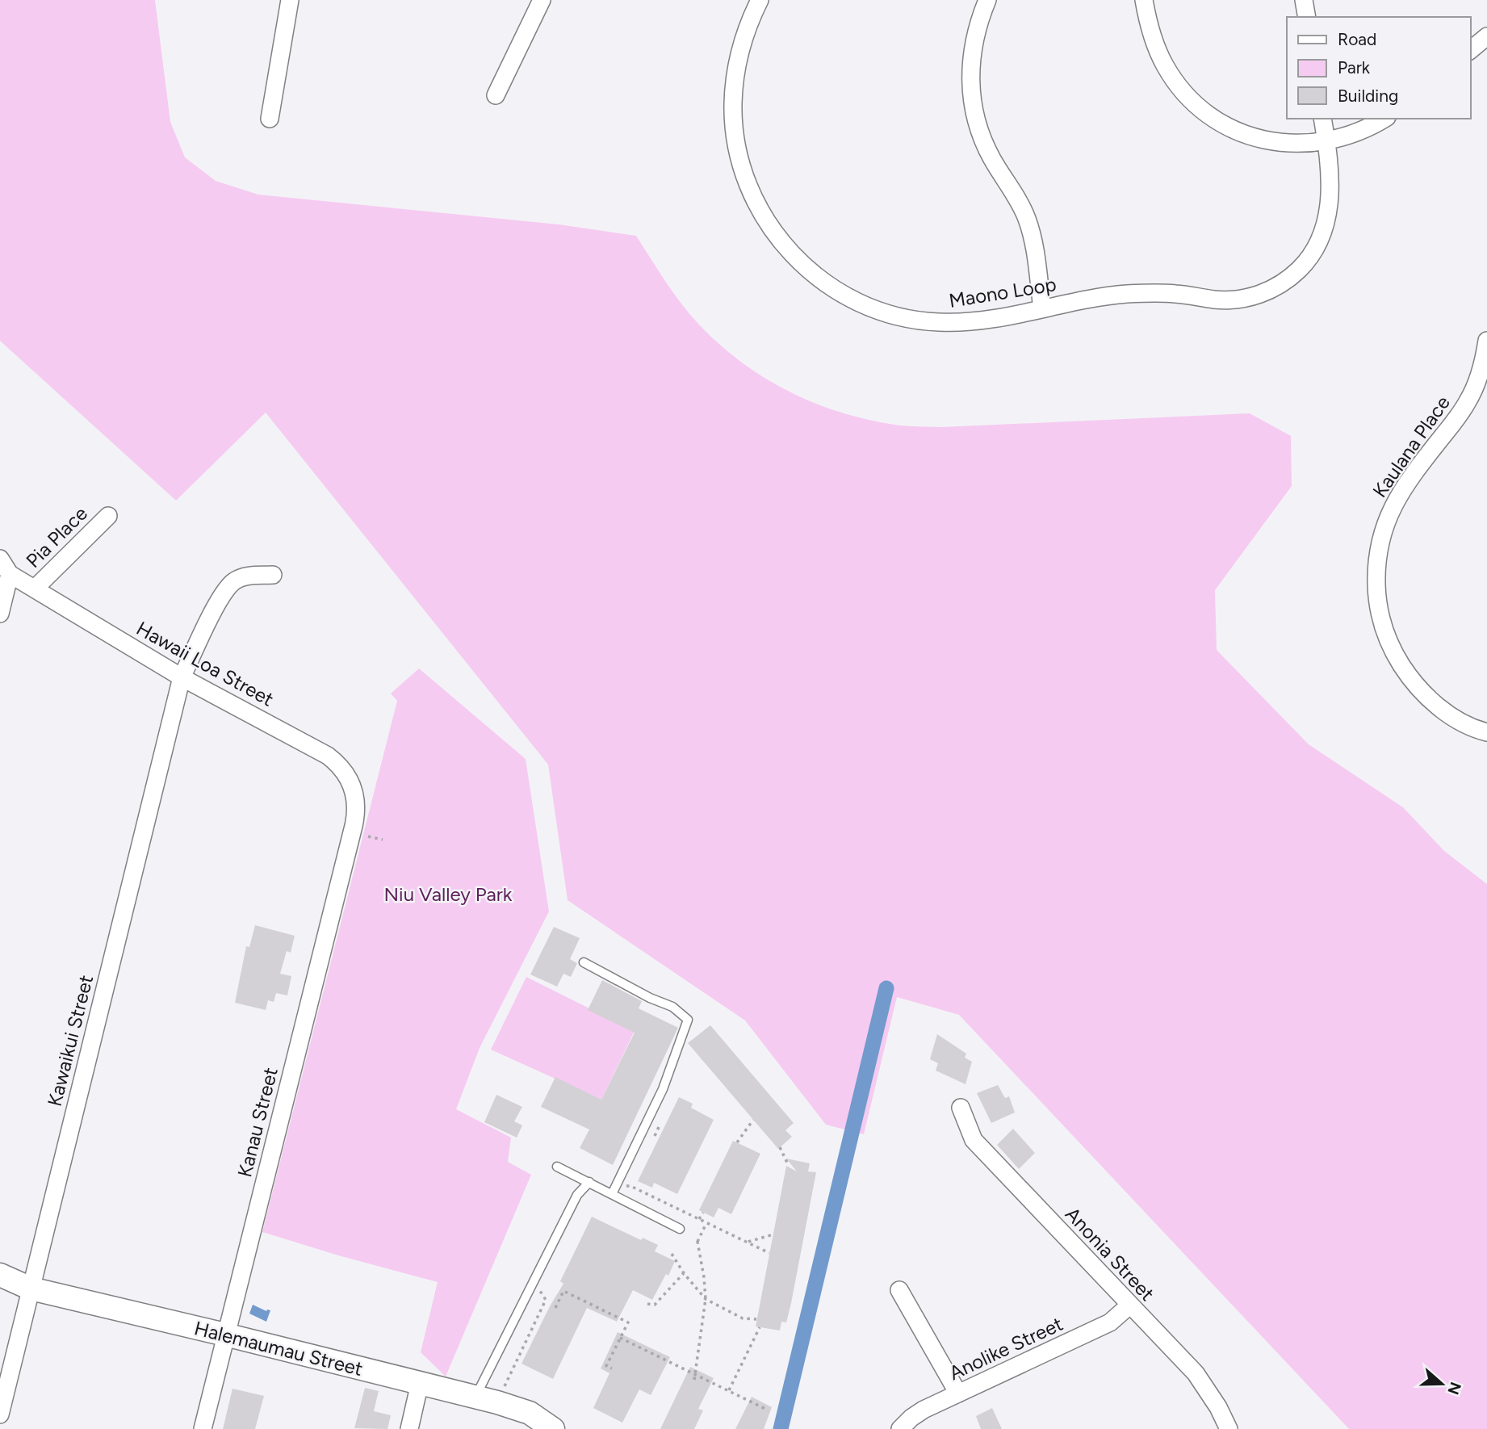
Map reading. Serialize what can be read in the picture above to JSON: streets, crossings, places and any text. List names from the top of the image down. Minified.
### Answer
{"streets":{"street":["Maono Loop","Kaulana Place","Pia Place","Hawaii Loa Street","Kawaikui Street","Kanau Street","Anonia Street","Halemaumau Street","Anolike Street"]},"crossings":[["Pia Place","Hawaii Loa Street"],["Hawaii Loa Street","Kawaikui Street"],["Hawaii Loa Street","Kanau Street"],["Kawaikui Street","Halemaumau Street"],["Kanau Street","Halemaumau Street"],["Anonia Street","Anolike Street"]],"parks":["Niu Valley Park"],"legend":["Road","Park","Building"],"north":"right"}
